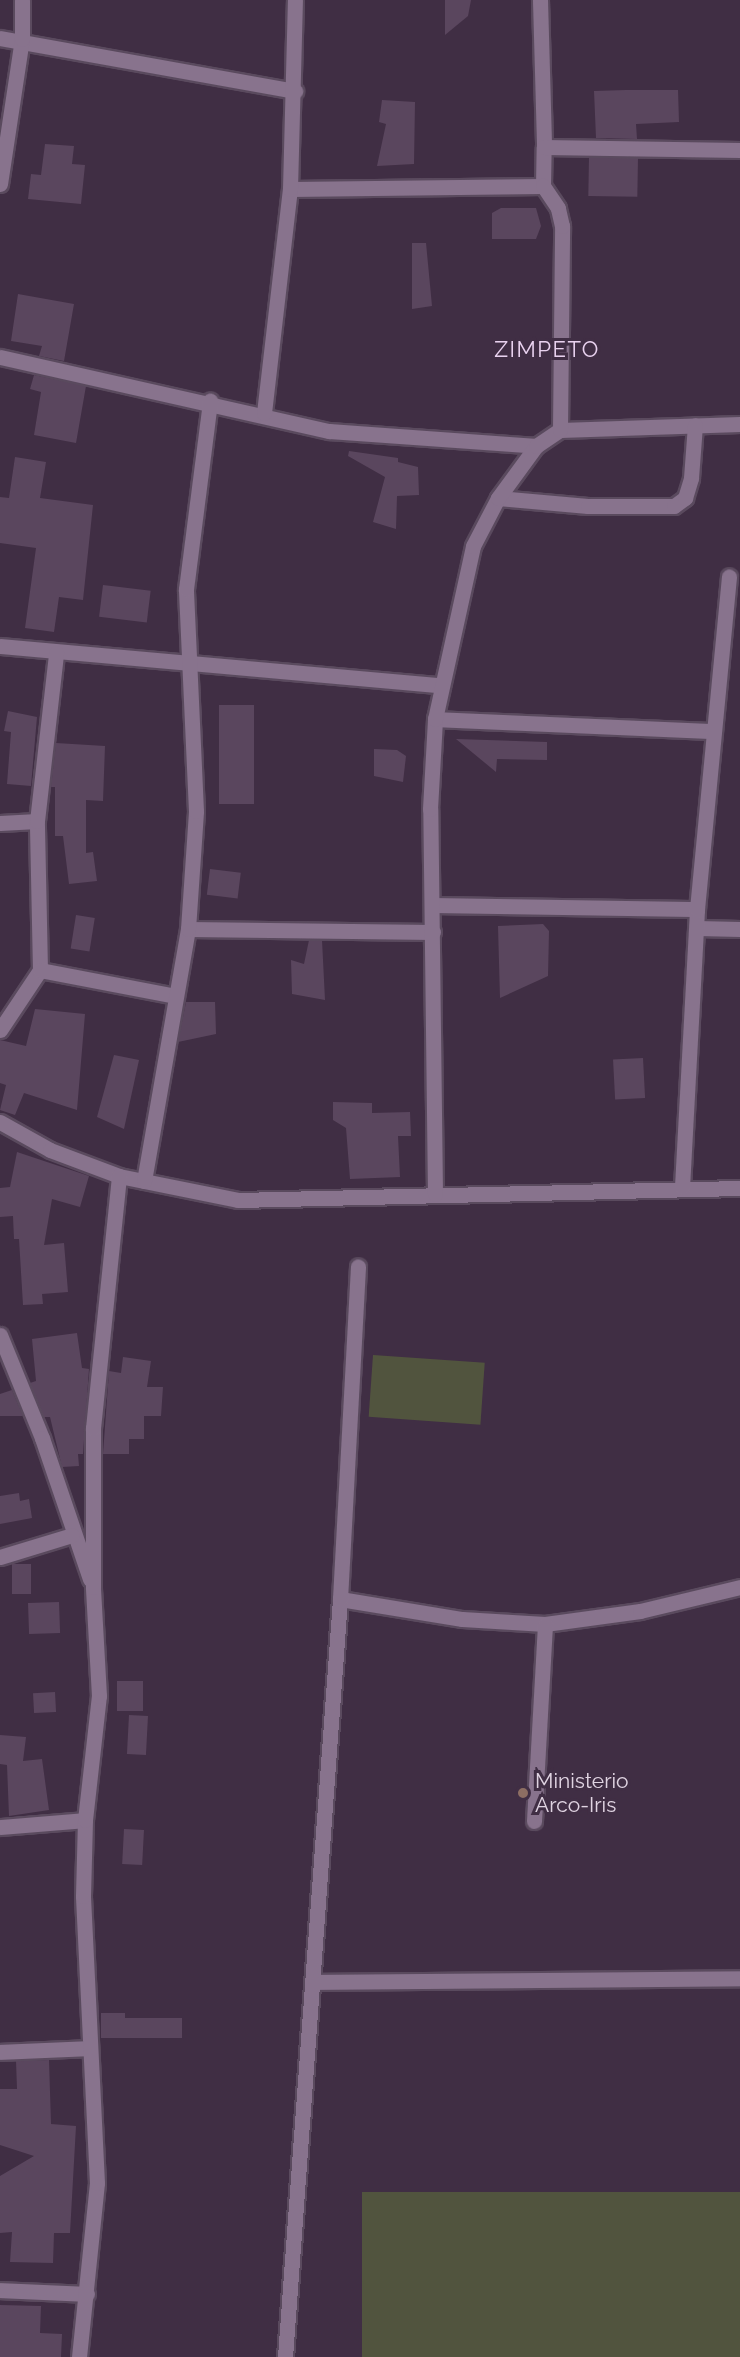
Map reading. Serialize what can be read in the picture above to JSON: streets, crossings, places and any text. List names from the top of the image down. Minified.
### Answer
{"districts":["ZIMPETO"],"places":["Ministerio Arco-Iris"]}
